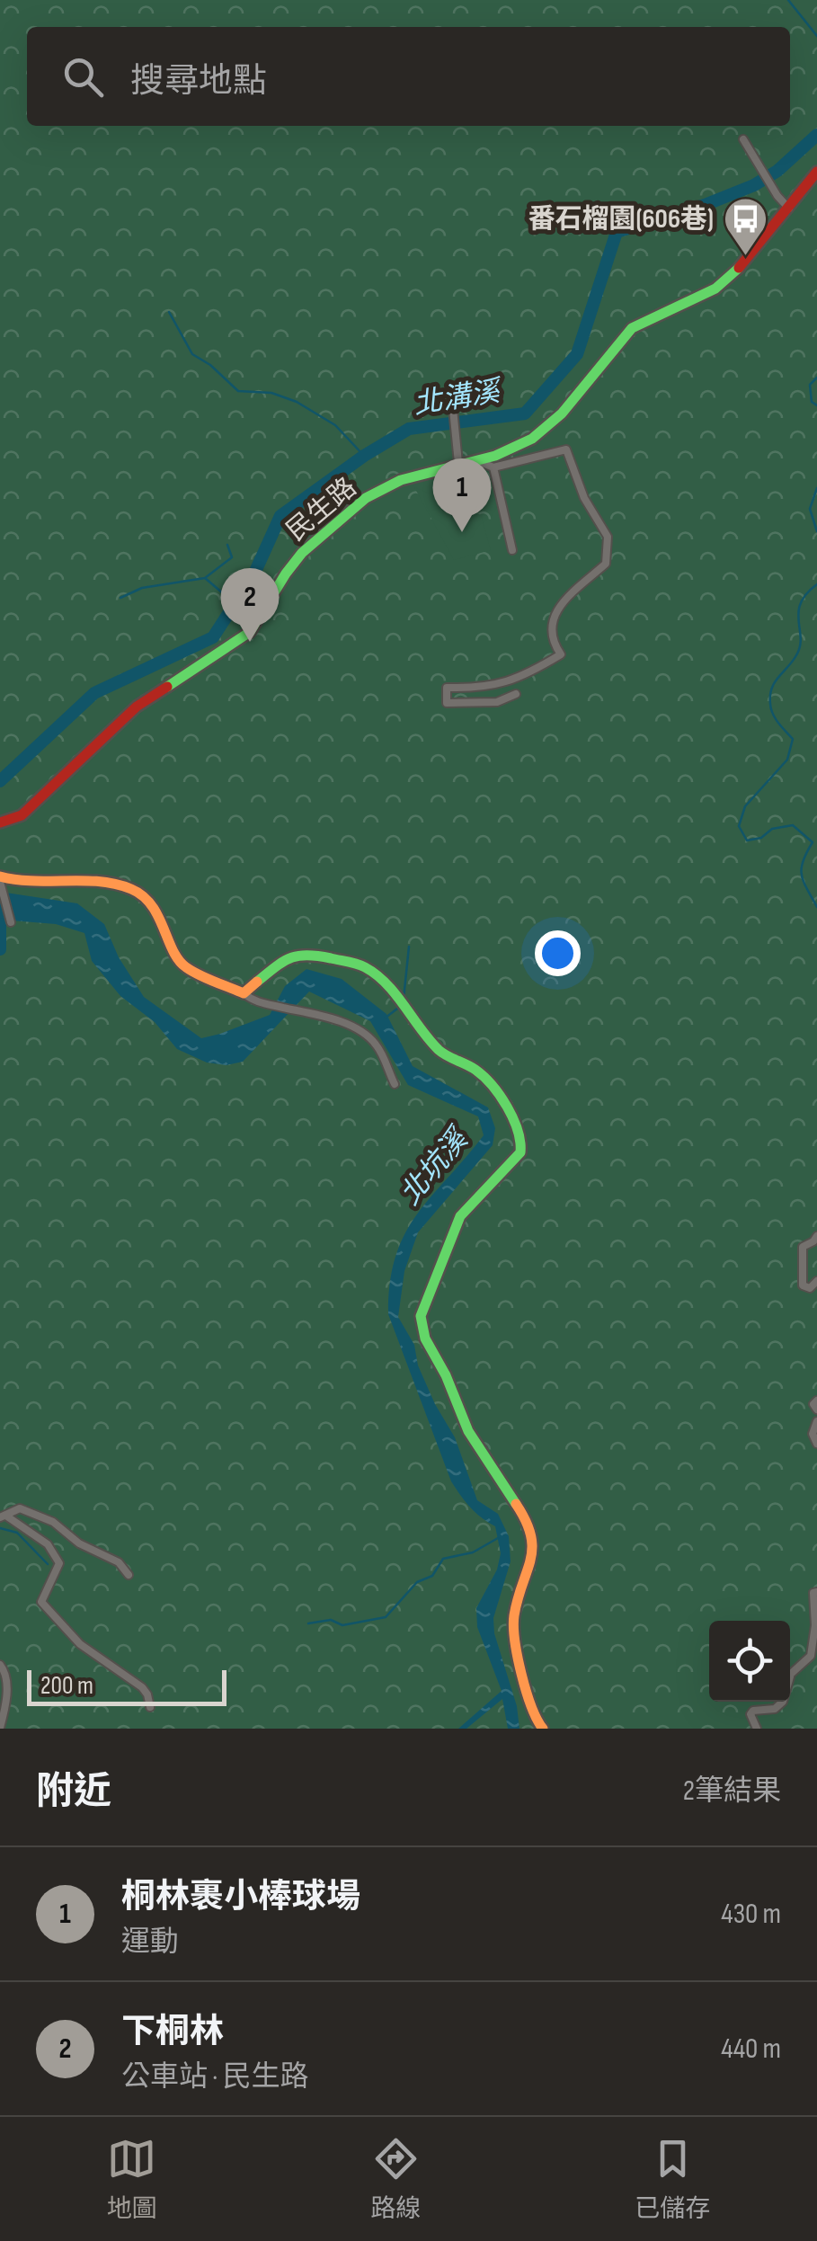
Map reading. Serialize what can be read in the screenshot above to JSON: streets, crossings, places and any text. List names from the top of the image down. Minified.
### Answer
{"streets":{"street":["民生路"]},"water":["北溝溪","北坑溪"],"places":{"bus stop":["番石榴園(606巷)"]},"scale_bar":"200 m","page":{"search":"搜尋地點","pins":["1","2"],"scale":"200 m","heading":["附近","2筆結果"],"list":[{"mark":"1","name":"桐林裹小棒球場","note":"運動","value":"430 m"},{"mark":"2","name":"下桐林","note":"公車站 · 民生路","value":"440 m"}],"nav":["地圖","路線","已儲存"]}}
